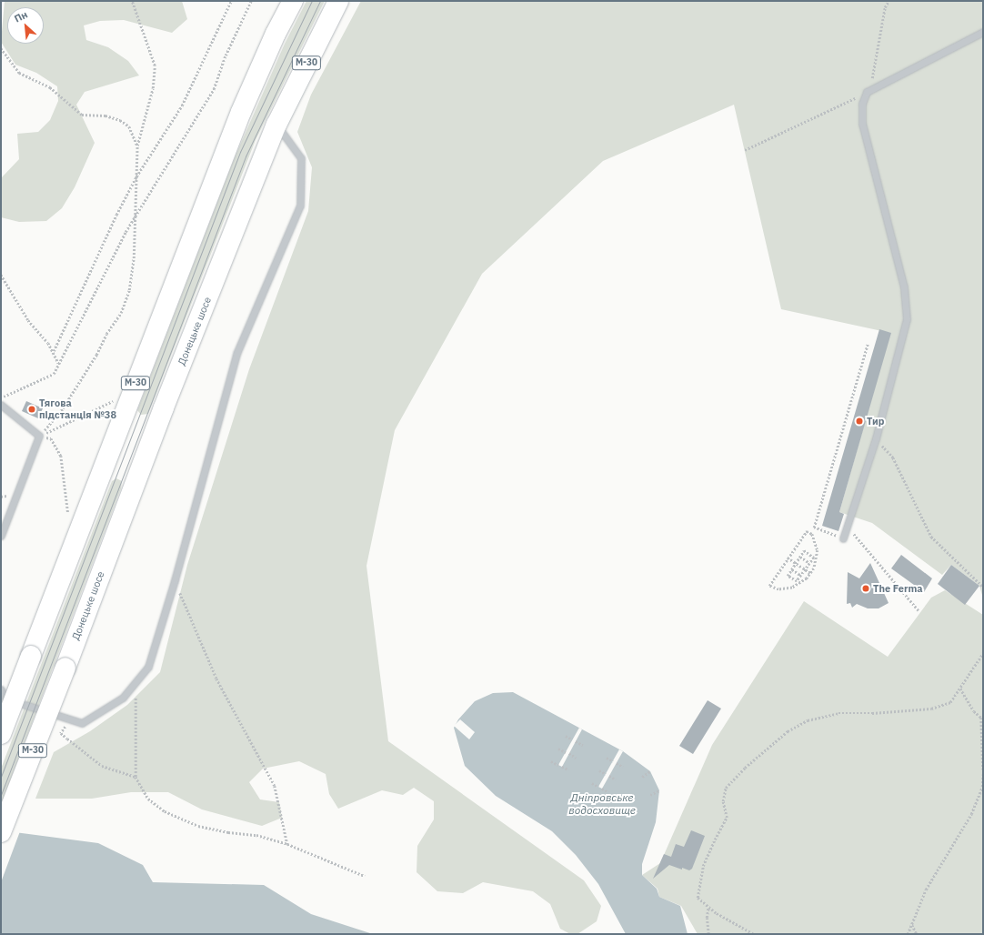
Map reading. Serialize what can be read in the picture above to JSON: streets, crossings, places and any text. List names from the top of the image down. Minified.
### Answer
{"streets":{"highway":["М-30","Донецьке шосе"]},"water":["Дніпровське водосховище"],"places":["Тягова пiдстанцiя №38","Тир","The Ferma"],"north":"top left"}
